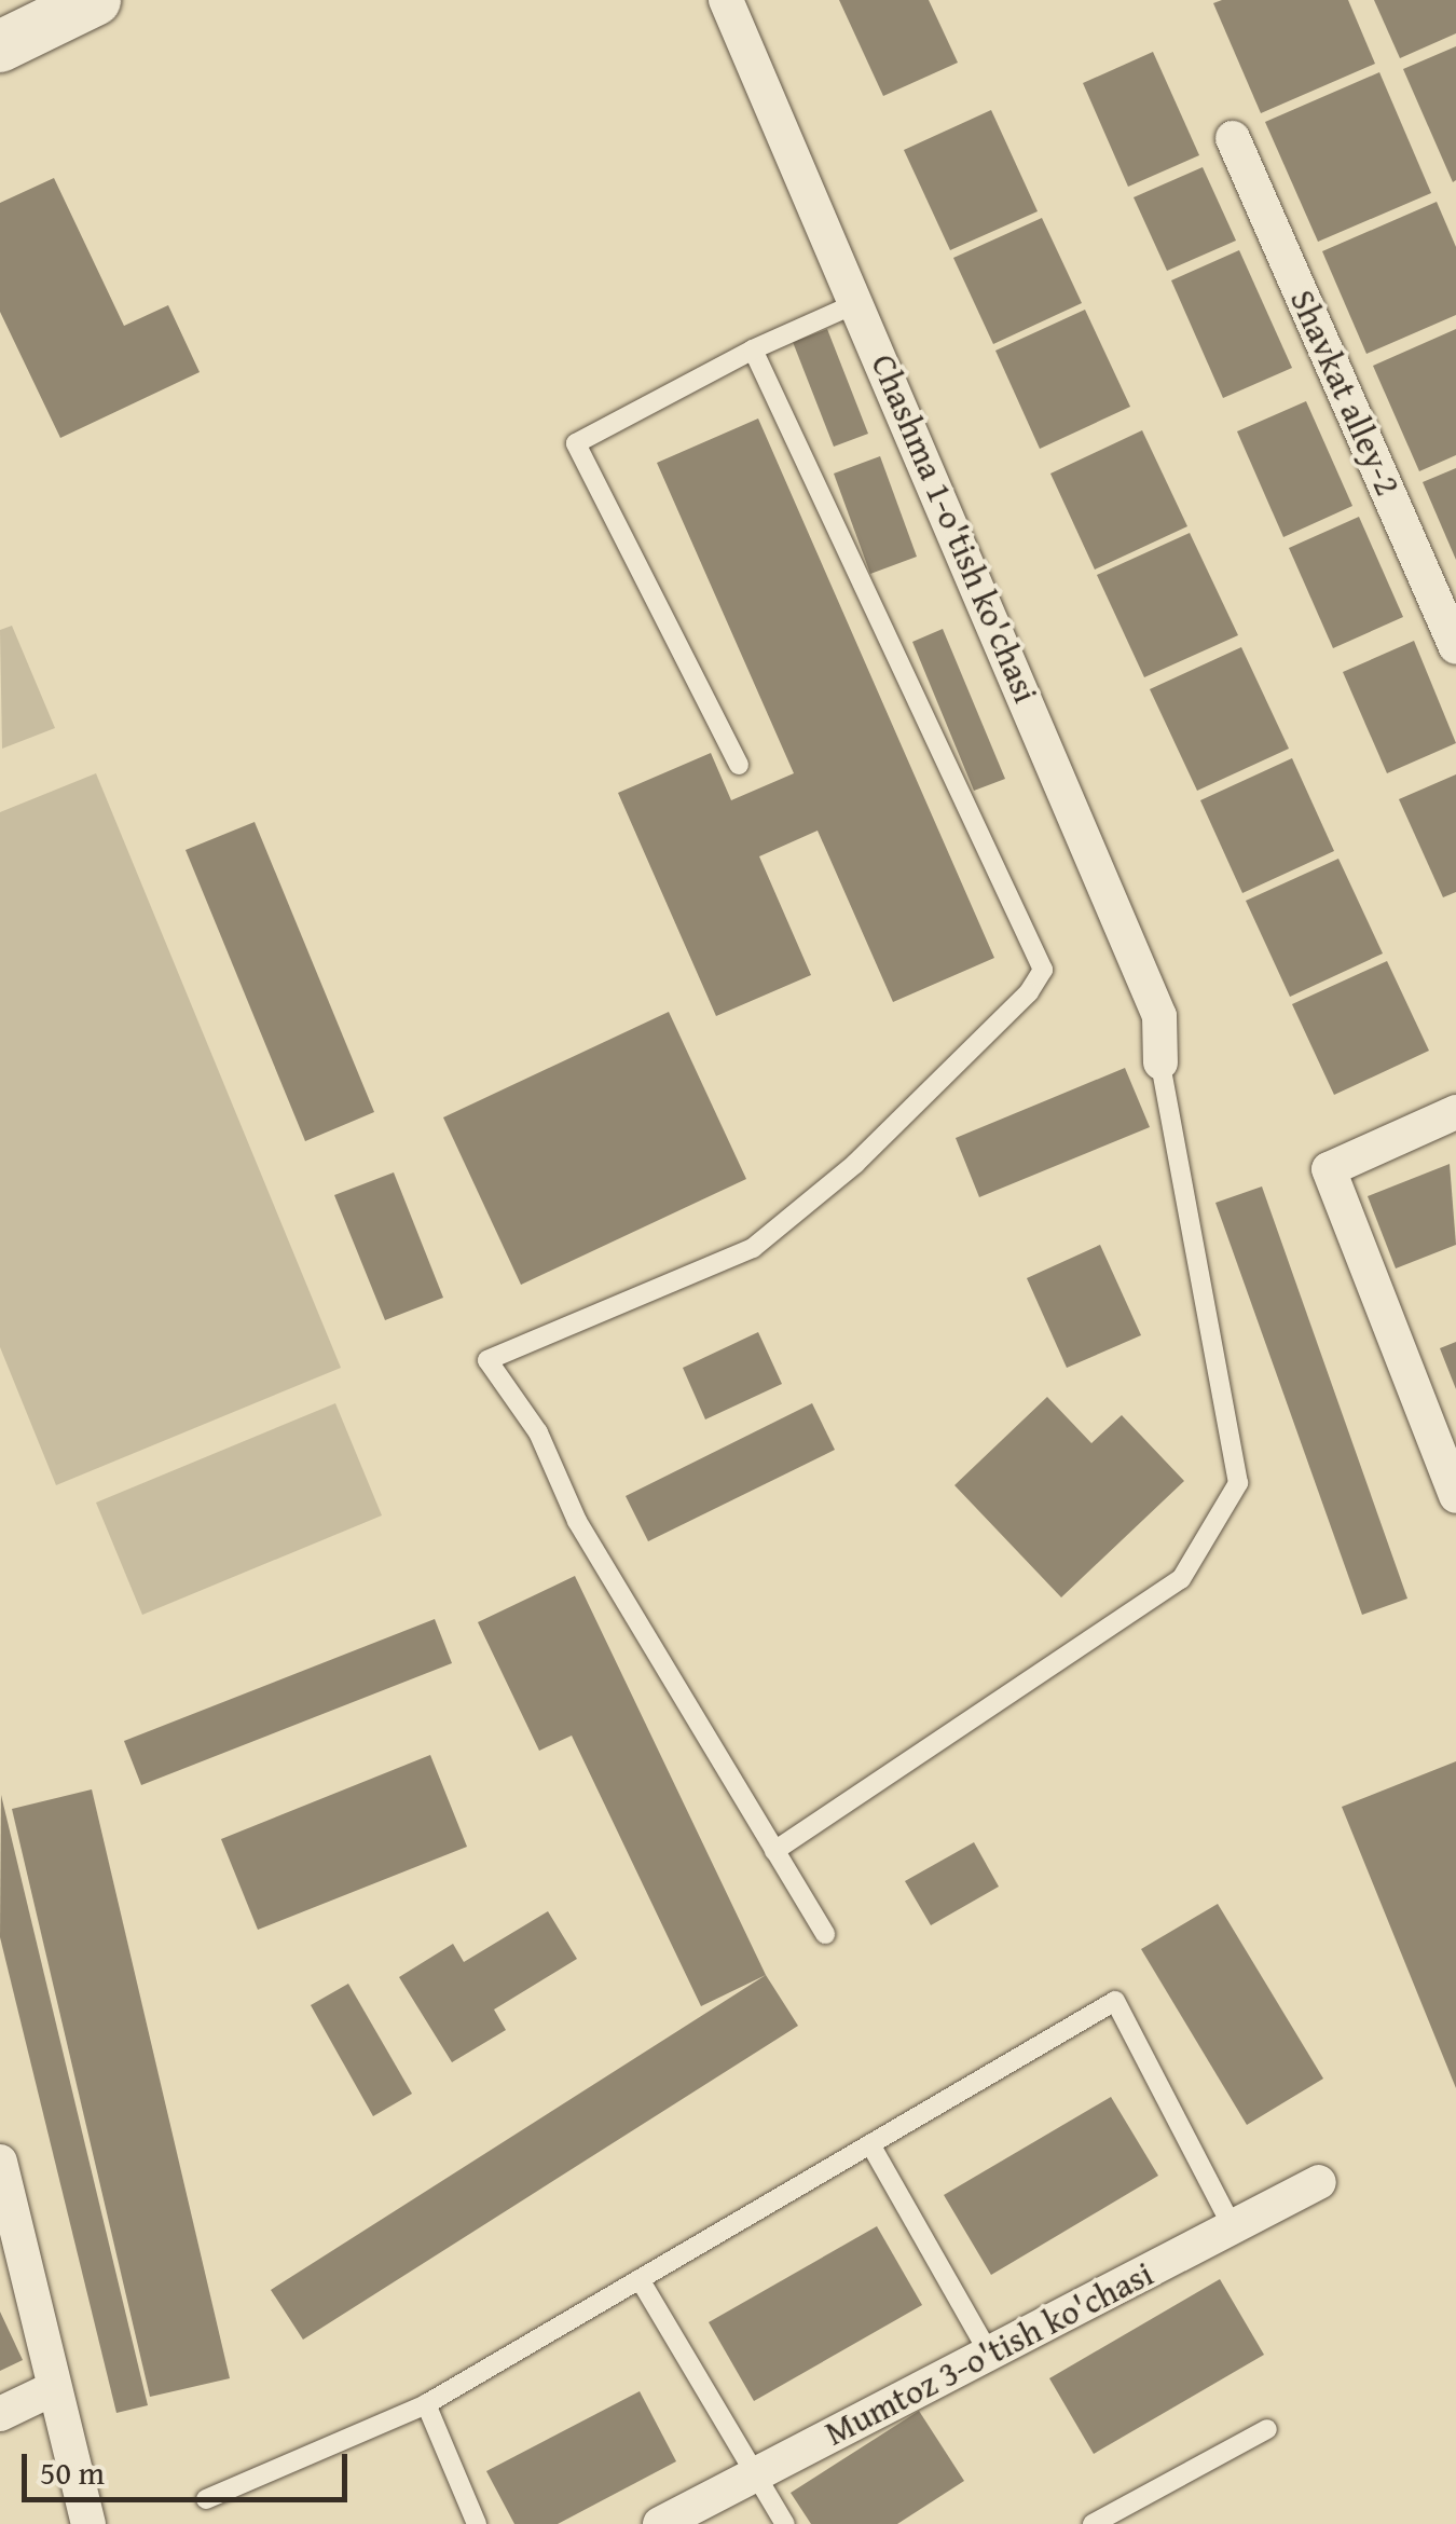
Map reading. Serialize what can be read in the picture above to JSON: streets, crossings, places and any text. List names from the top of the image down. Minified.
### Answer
{"streets":{"street":["Shavkat alley-2","Chashma 1-o'tish ko'chasi","Mumtoz 3-o'tish ko'chasi"]},"scale_bar":"50 m"}
